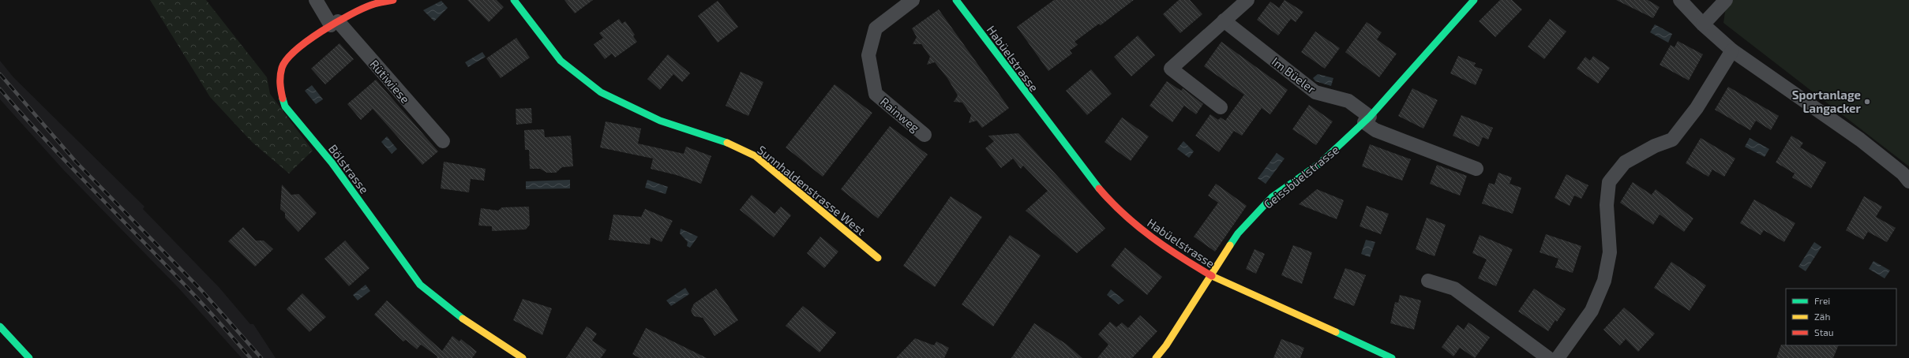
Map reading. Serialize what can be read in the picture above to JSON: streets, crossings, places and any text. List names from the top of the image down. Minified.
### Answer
{"streets":{"street":["Habüelstrasse","Im Büeler","Rütiwiese","Rainweg","Bölstrasse","Geissbüelstrasse","Sunnhaldenstrasse West"]},"crossings":[["Habüelstrasse","Geissbüelstrasse"],["Im Büeler","Geissbüelstrasse"],["Rütiwiese","Bölstrasse"]],"places":["Sportanlage Langacker"],"legend":["Frei","Zäh","Stau"]}
